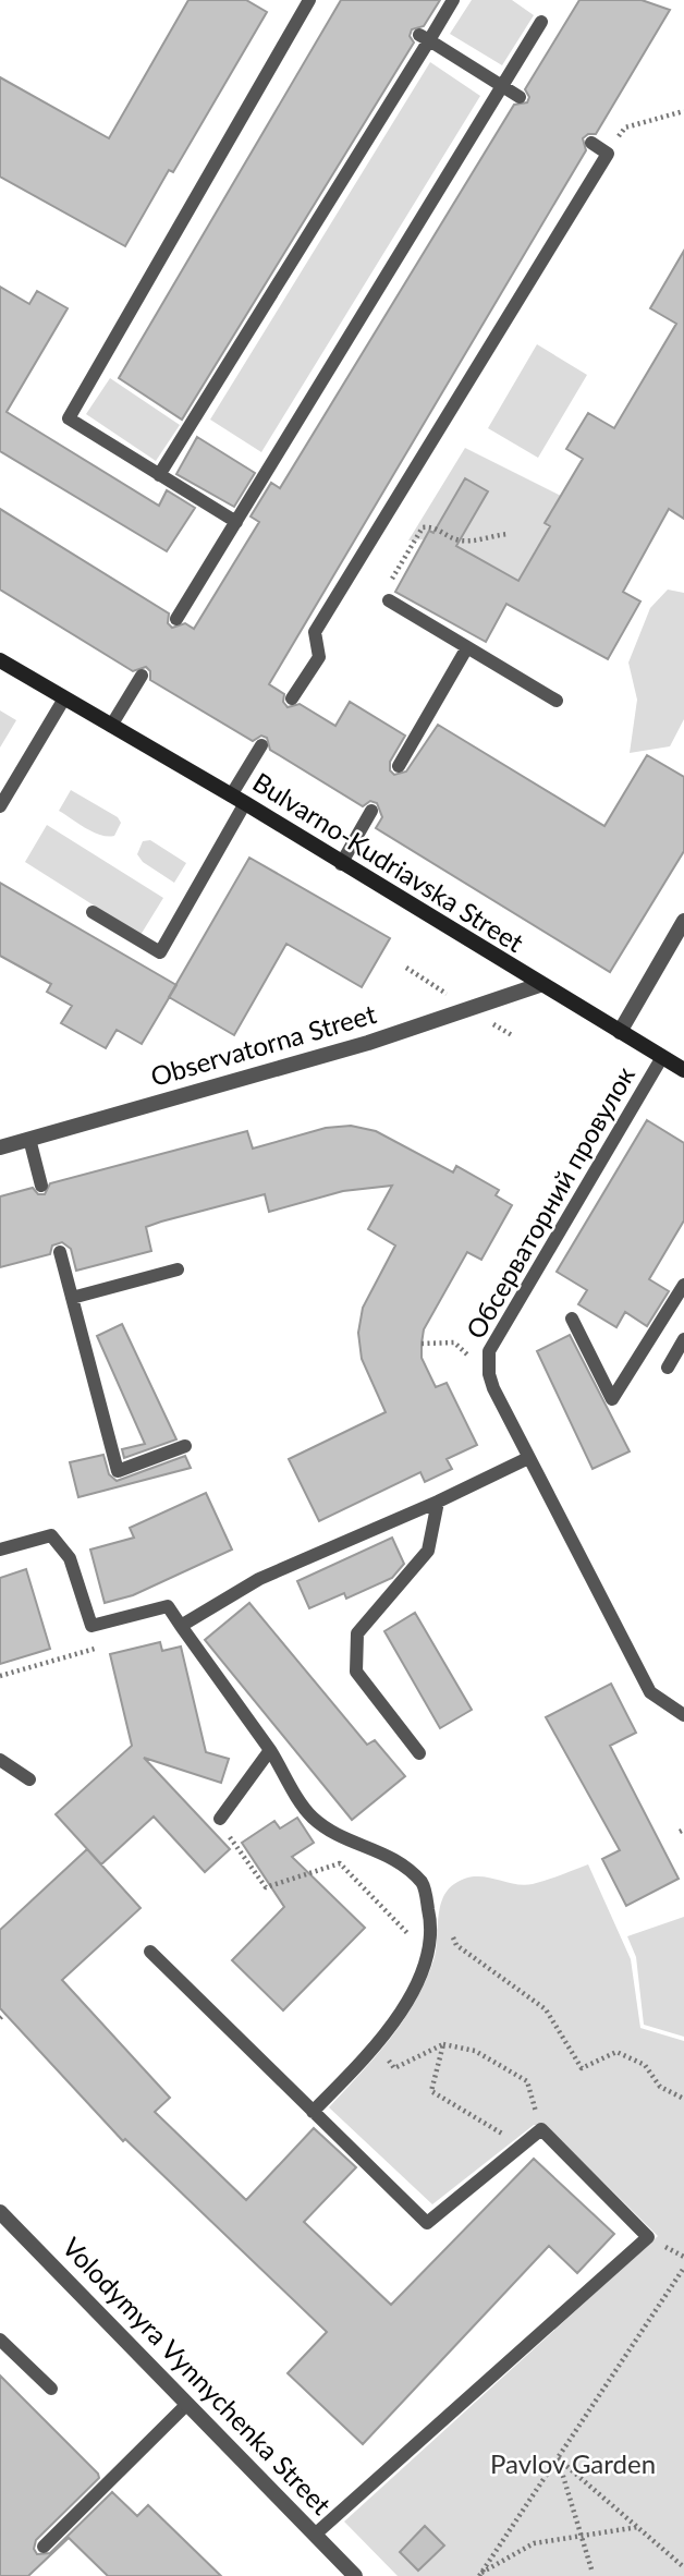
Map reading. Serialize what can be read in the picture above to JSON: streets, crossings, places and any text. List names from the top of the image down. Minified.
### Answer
{"streets":{"main road":["Bulvarno-Kudriavska Street"],"street":["Observatorna Street","Volodymyra Vynnychenka Street"],"lane":["Обсерваторний провулок"]},"crossings":[["Bulvarno-Kudriavska Street","Observatorna Street"],["Bulvarno-Kudriavska Street","Обсерваторний провулок"]],"parks":["Pavlov Garden"]}
